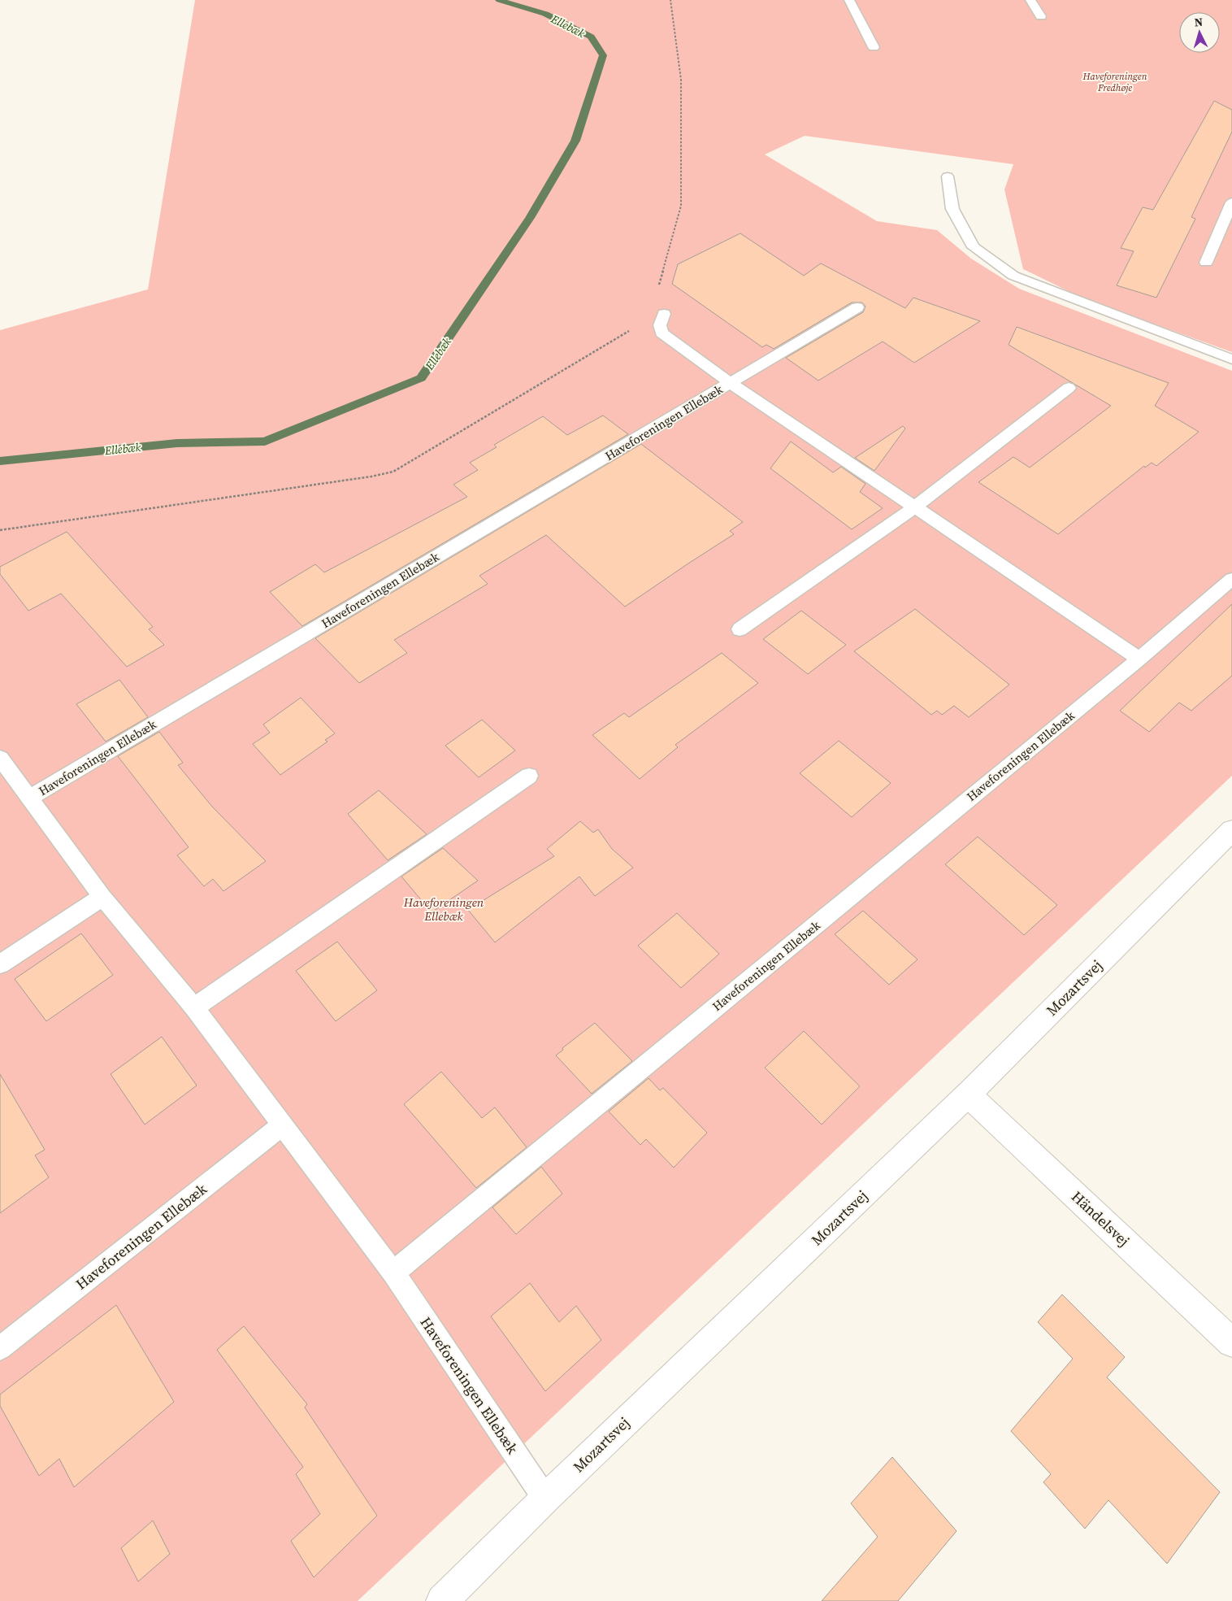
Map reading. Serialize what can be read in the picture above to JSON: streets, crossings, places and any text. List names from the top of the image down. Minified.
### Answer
{"streets":{"street":["Mozartsvej","Händelsvej"],"lane":["Haveforeningen Ellebæk"]},"crossings":[["Haveforeningen Ellebæk","Mozartsvej"],["Mozartsvej","Händelsvej"]],"water":["Ellebæk"],"parks":["Haveforeningen Fredhøje","Haveforeningen Ellebæk"],"north":"top"}
